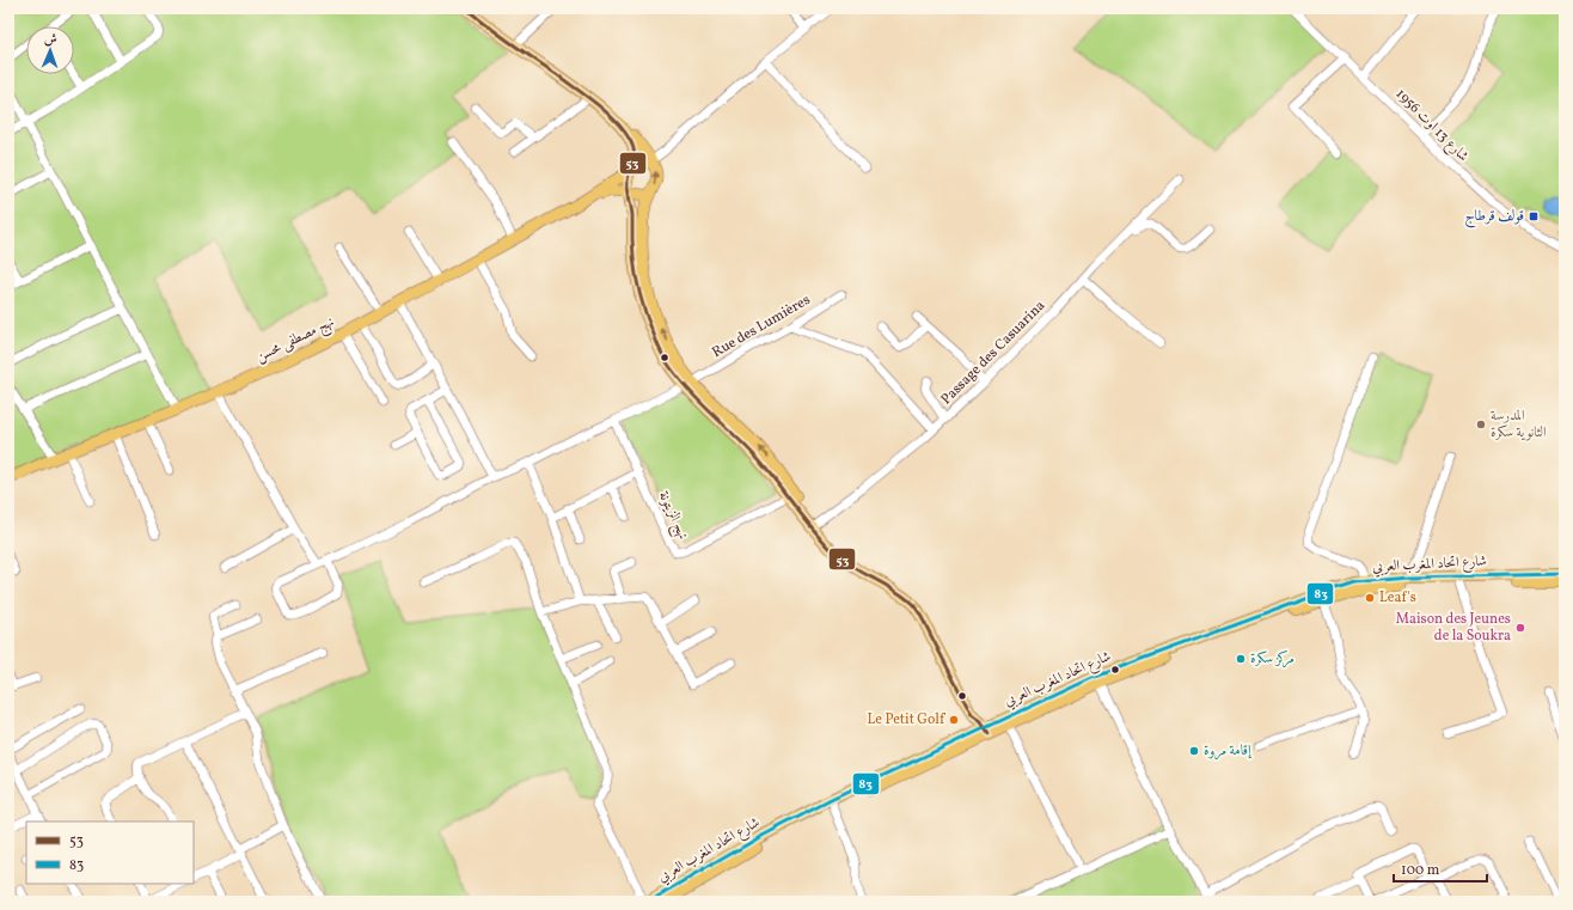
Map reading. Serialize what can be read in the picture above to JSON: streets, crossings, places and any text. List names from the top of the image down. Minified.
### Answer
{"streets":{"main road":["نهج مصطفى محسن","شارع اتحاد المغرب العربي"],"street":["شارع 13 اوت 1956","Rue des Lumières","Passage des Casuarina","نهج الزيتونة"]},"crossings":[["Rue des Lumières","نهج الزيتونة"]],"places":{"transit":["قولف قرطاج"],"other":["المدرسة الثانوية سكرة","Leaf's","Maison des Jeunes de la Soukra","مركز سكرة","Le Petit Golf","إقامة مروة"]},"lines":["transit line 53","transit line 83"],"legend":["53","83"],"scale_bar":"100 m","north":"top"}
